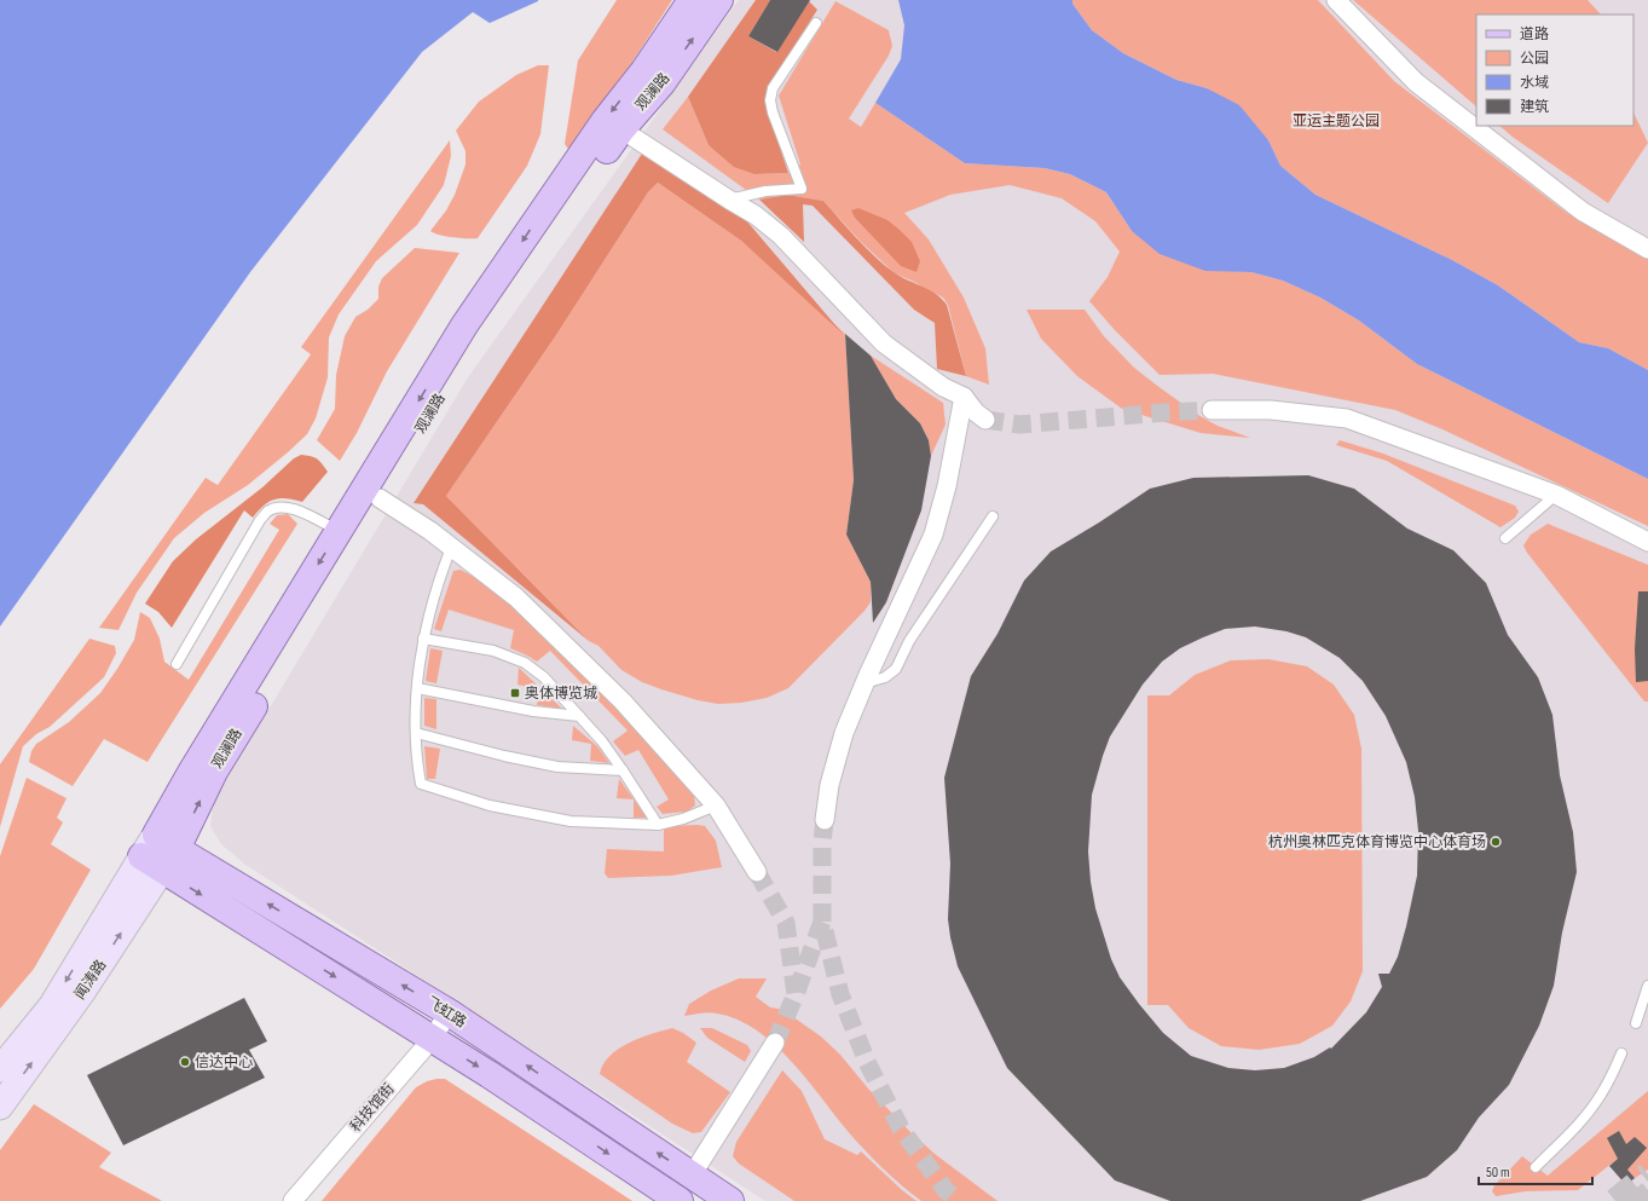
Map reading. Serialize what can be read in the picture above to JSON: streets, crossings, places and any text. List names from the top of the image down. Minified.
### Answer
{"streets":{"main road":["观澜路","闻涛路","飞虹路"],"street":["科技馆街"]},"crossings":[["观澜路","闻涛路"],["观澜路","飞虹路"],["闻涛路","飞虹路"],["飞虹路","科技馆街"]],"parks":["亚运主题公园"],"places":{"transit":["奥体博览城"],"other":["杭州奥林匹克体育博览中心体育场","信达中心"]},"legend":["道路","公园","水域","建筑"],"scale_bar":"50 m"}
